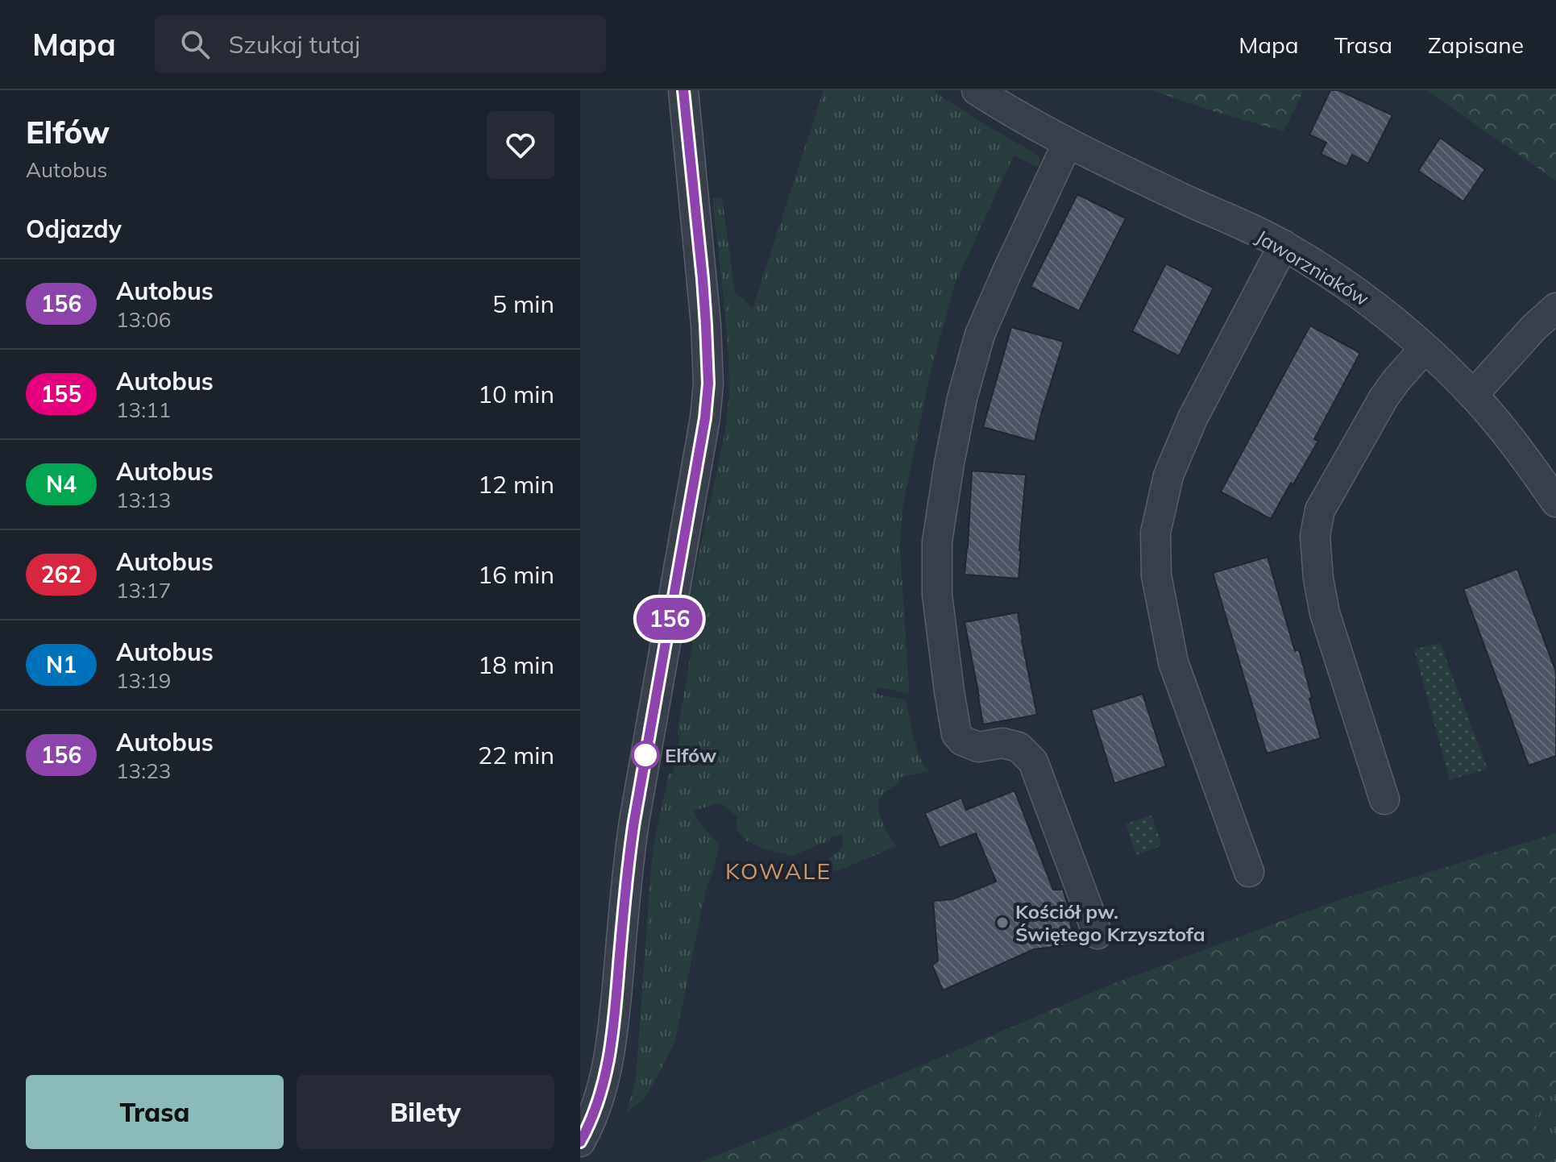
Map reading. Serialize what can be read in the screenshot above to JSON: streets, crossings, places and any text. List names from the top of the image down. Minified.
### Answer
{"streets":{"street":["Jaworzniaków"]},"districts":["KOWALE"],"places":["Elfów","Kościół pw. Świętego Krzysztofa"],"lines":["bus line 156"],"page":{"header":"Mapa","search":"Szukaj tutaj","nav":["Mapa","Trasa","Zapisane"],"heading":[["Elfów","Autobus"],"Odjazdy"],"on_map":"156","list":[{"mark":"156","name":"Autobus","note":"13:06","value":"5 min"},{"mark":"155","name":"Autobus","note":"13:11","value":"10 min"},{"mark":"N4","name":"Autobus","note":"13:13","value":"12 min"},{"mark":"262","name":"Autobus","note":"13:17","value":"16 min"},{"mark":"N1","name":"Autobus","note":"13:19","value":"18 min"},{"mark":"156","name":"Autobus","note":"13:23","value":"22 min"}],"buttons":["Trasa","Bilety"]}}
